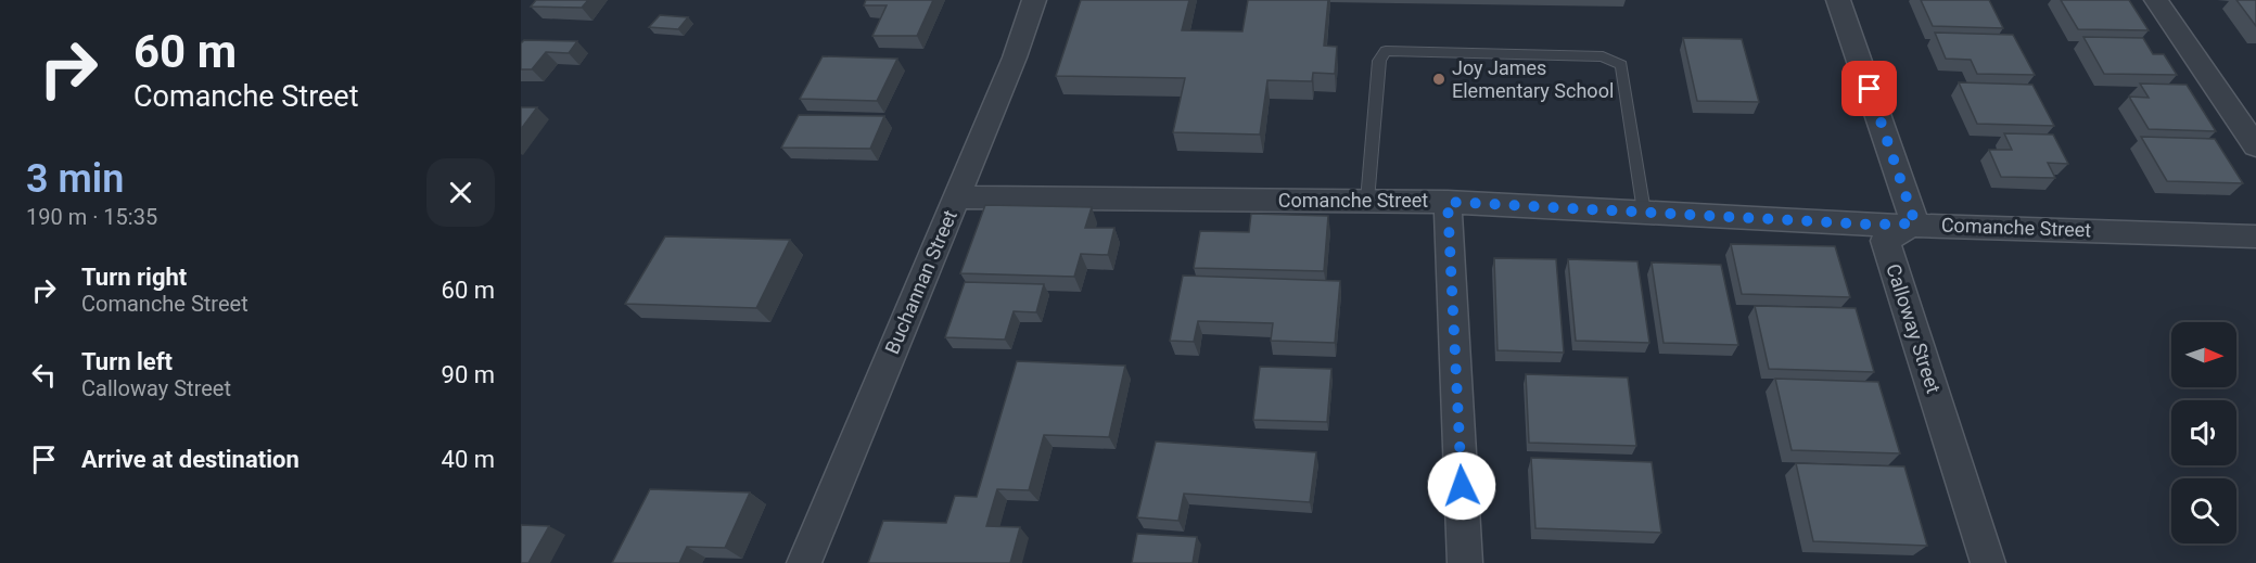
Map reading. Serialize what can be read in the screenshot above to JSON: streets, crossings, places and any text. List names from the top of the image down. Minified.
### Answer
{"streets":{"street":["Comanche Street","Buchannan Street","Calloway Street"]},"crossings":[["Comanche Street","Buchannan Street"],["Comanche Street","Calloway Street"]],"places":["Joy James Elementary School"],"north":"right","page":{"turn":["60 m","Comanche Street"],"heading":["3 min","190 m · 15:35"],"list":[{"name":"Turn right","note":"Comanche Street","value":"60 m"},{"name":"Turn left","note":"Calloway Street","value":"90 m"},{"name":"Arrive at destination","value":"40 m"}]}}
